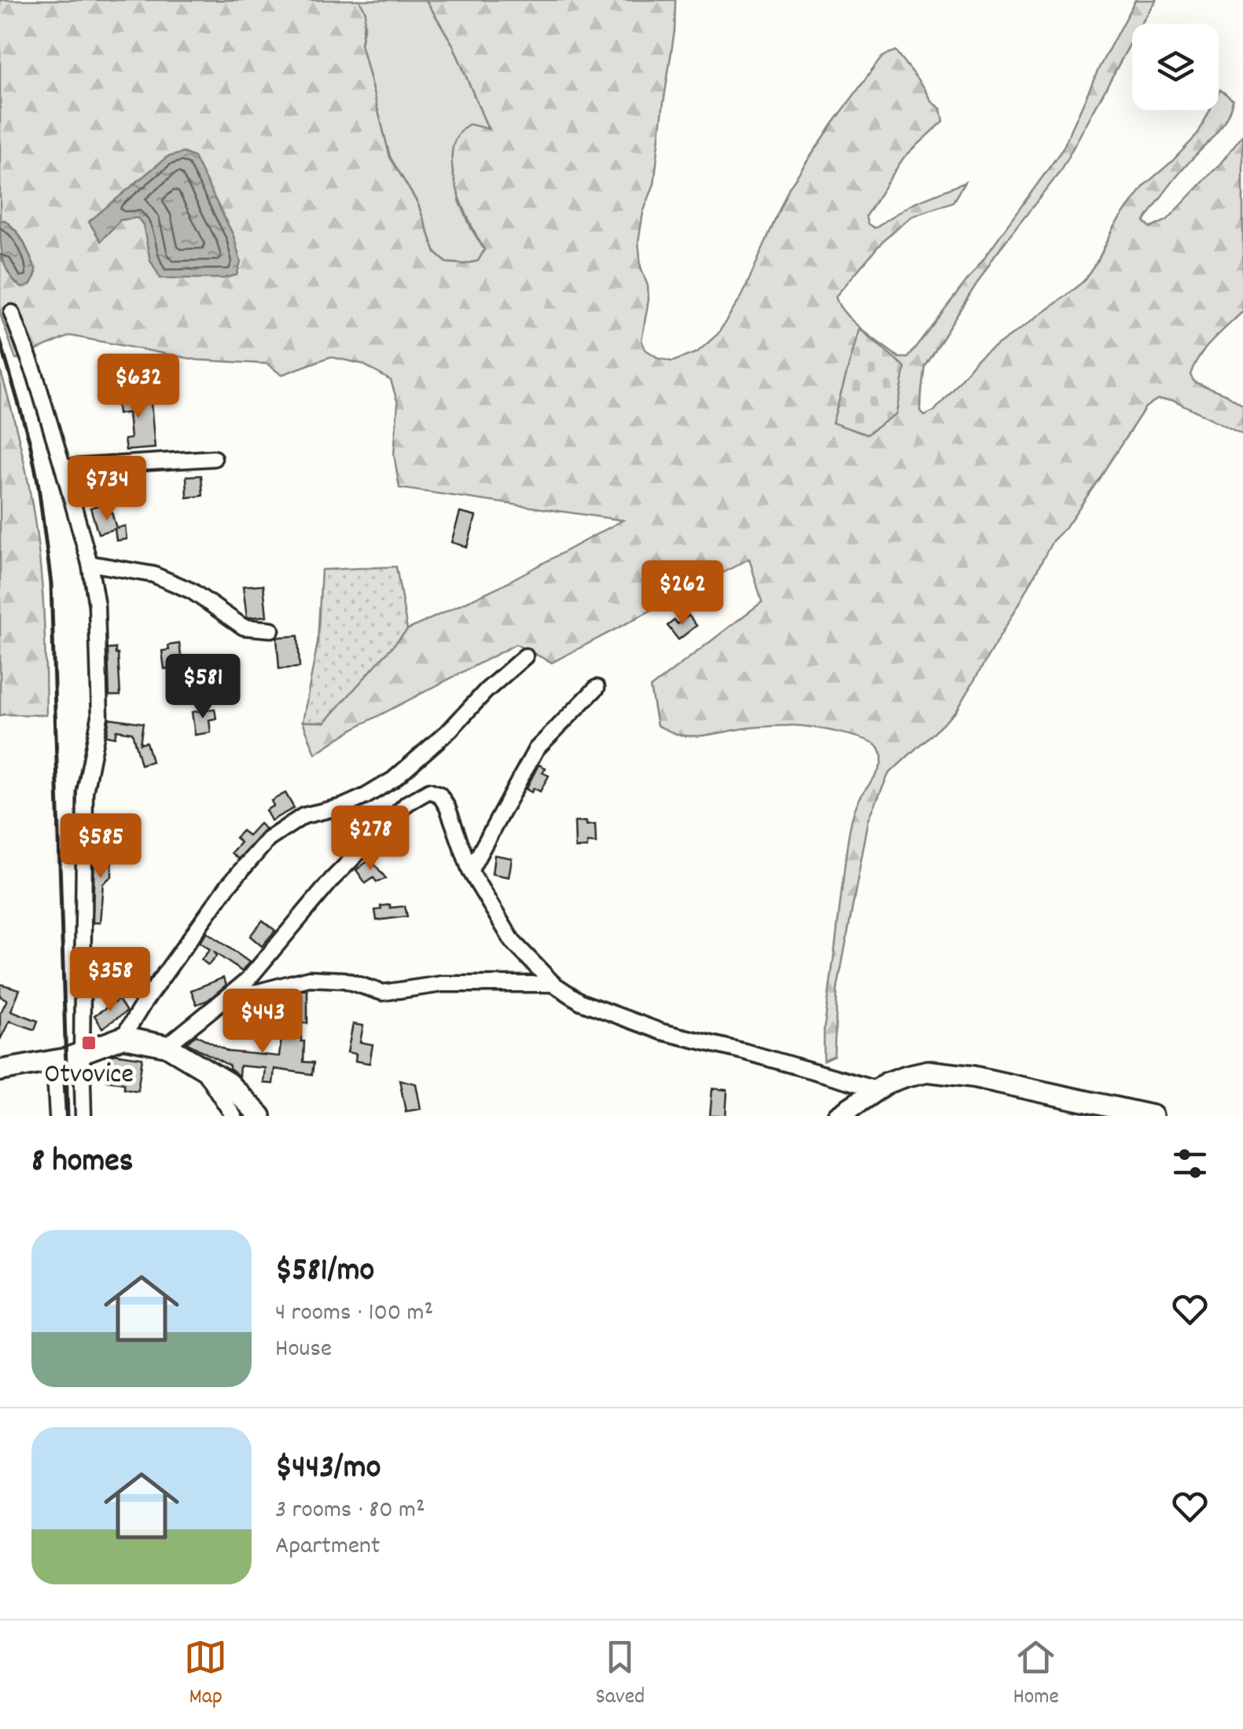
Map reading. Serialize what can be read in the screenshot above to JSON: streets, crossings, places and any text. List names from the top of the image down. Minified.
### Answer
{"places":{"transit":["Otvovice"]},"page":{"price":["$632","$734","$262","$581","$278","$585","$358","$443"],"heading":"8 homes","list":[{"name":"$581/mo","note":"4 rooms · 100 m² · House"},{"name":"$443/mo","note":"3 rooms · 80 m² · Apartment"}],"tabs":["Map","Saved","Home"]}}
